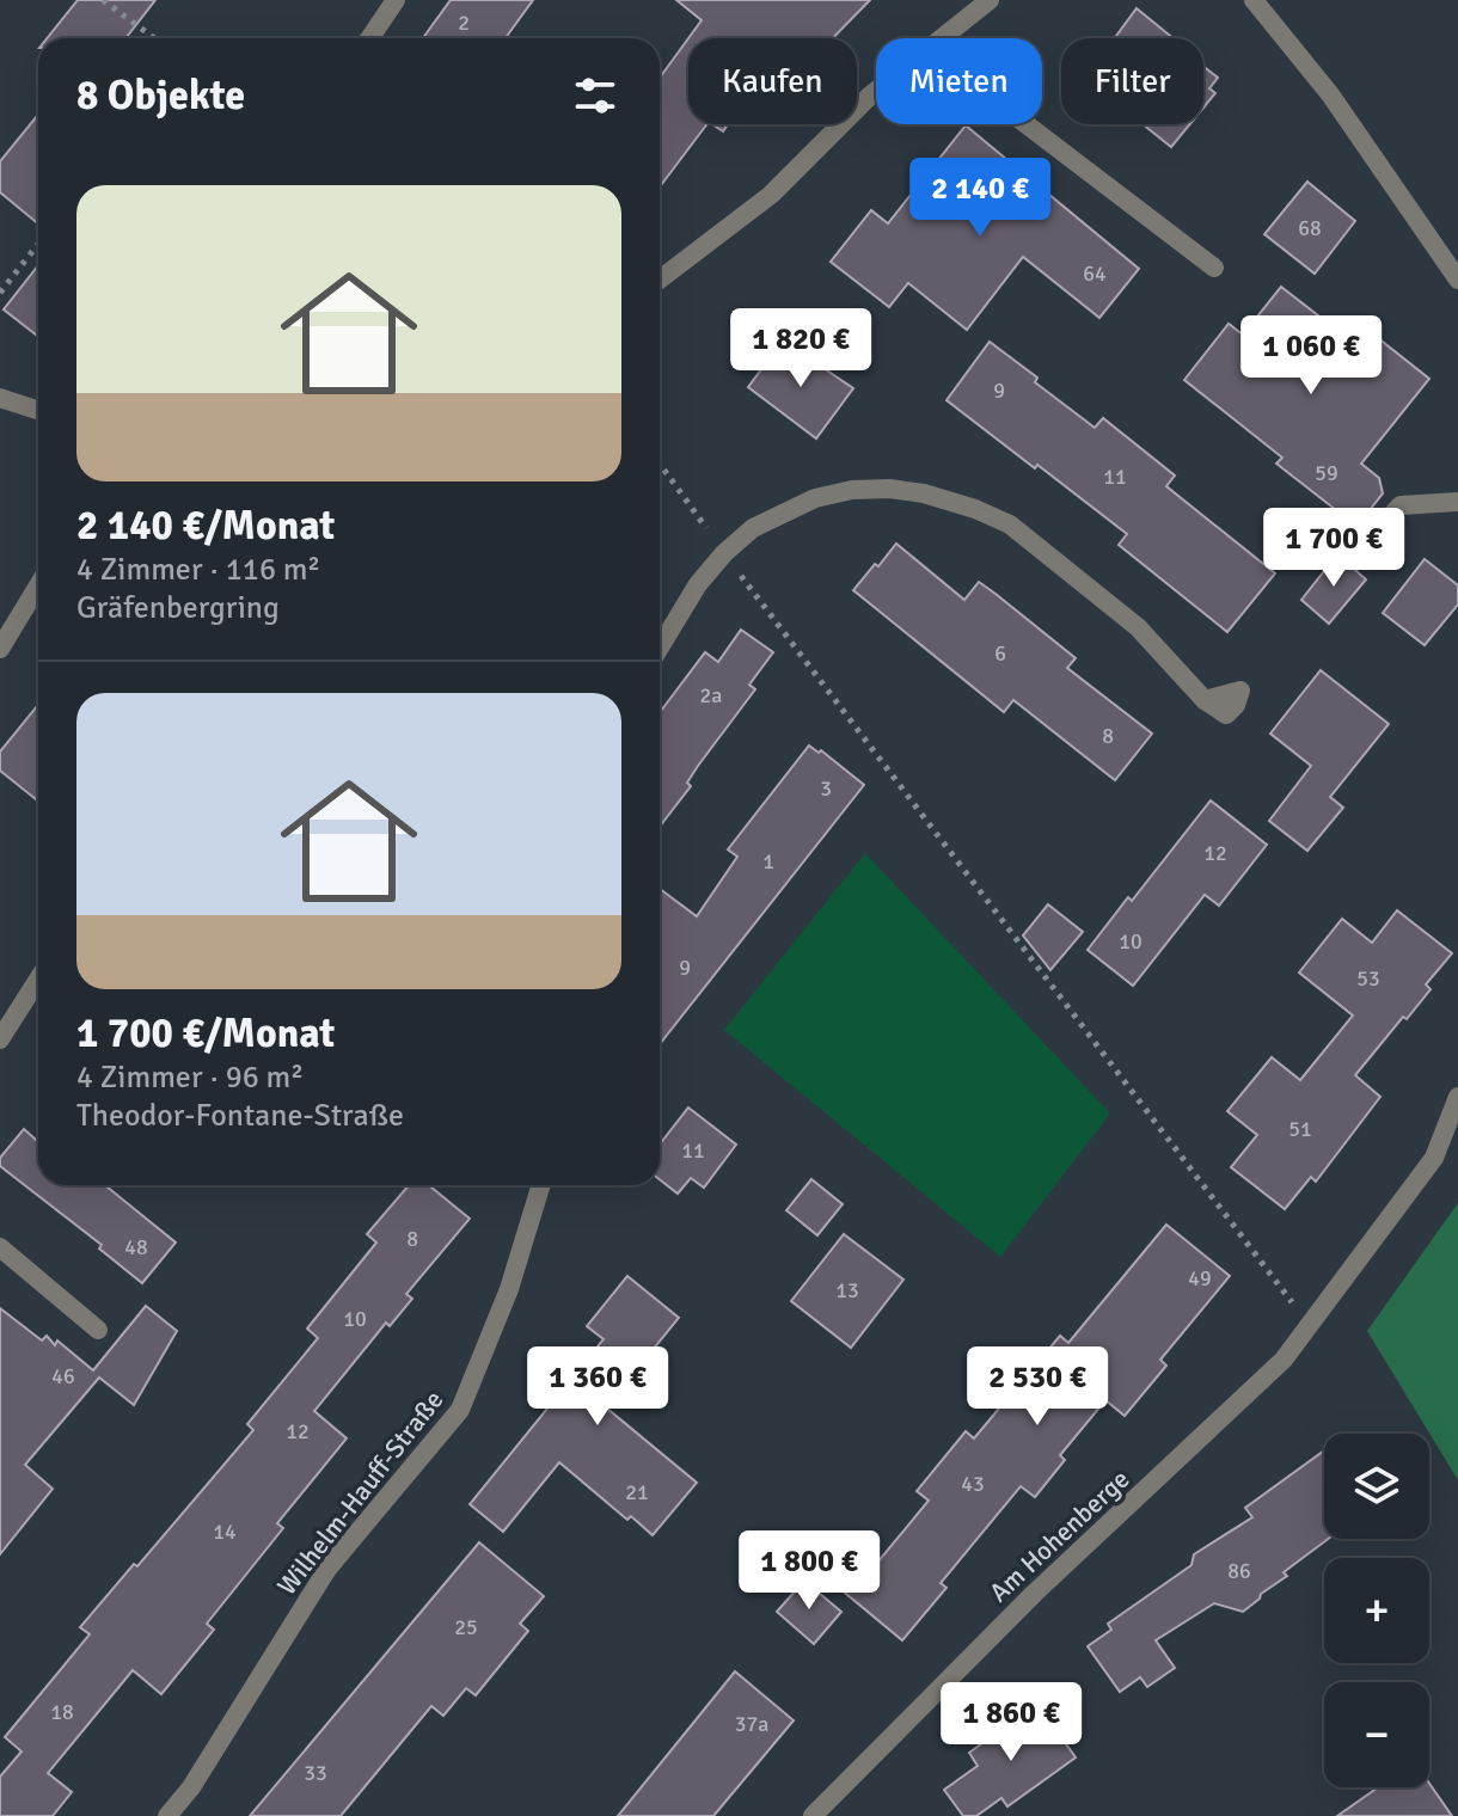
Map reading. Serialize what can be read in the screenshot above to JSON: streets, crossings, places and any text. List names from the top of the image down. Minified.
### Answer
{"streets":{"street":["Wilhelm-Hauff-Straße","Am Hohenberge"]},"house_numbers":["2","68","64","9","59","11","6","2a","8","3","12","1","10","9","53","51","11","8","48","49","13","10","46","12","43","21","14","86","25","18","37a","33"],"page":{"chip":["Kaufen","Mieten","Filter"],"heading":"8 Objekte","list":[{"name":"2 140 €/Monat","note":"4 Zimmer · 116 m² · Gräfenbergring"},{"name":"1 700 €/Monat","note":"4 Zimmer · 96 m² · Theodor-Fontane-Straße"}],"price":["2 140 €","1 820 €","1 060 €","1 700 €","1 360 €","2 530 €","1 800 €","1 860 €"],"map_buttons":["+","−"]}}
